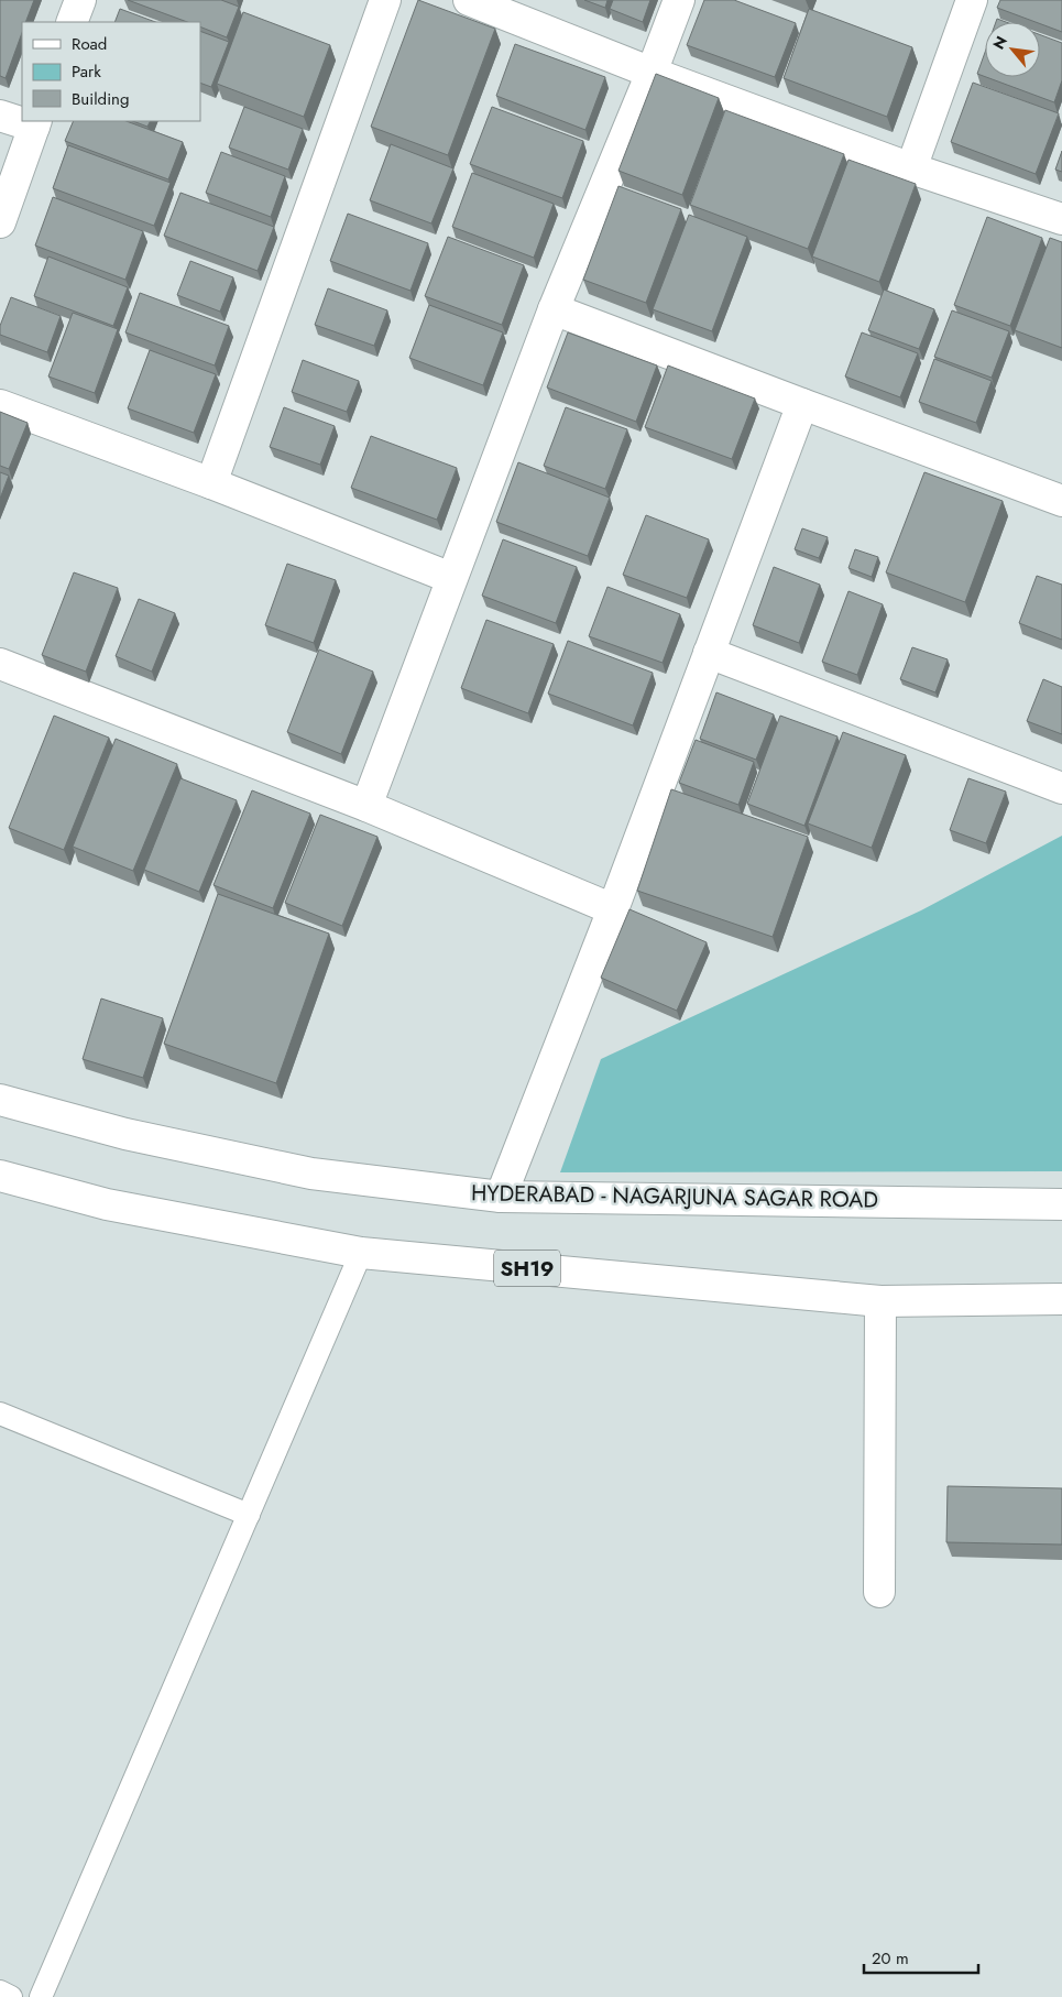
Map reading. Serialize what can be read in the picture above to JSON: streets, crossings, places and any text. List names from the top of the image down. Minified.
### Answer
{"streets":{"street":["HYDERABAD - NAGARJUNA SAGAR ROAD","SH19"]},"legend":["Road","Park","Building"],"scale_bar":"20 m","north":"top left"}
